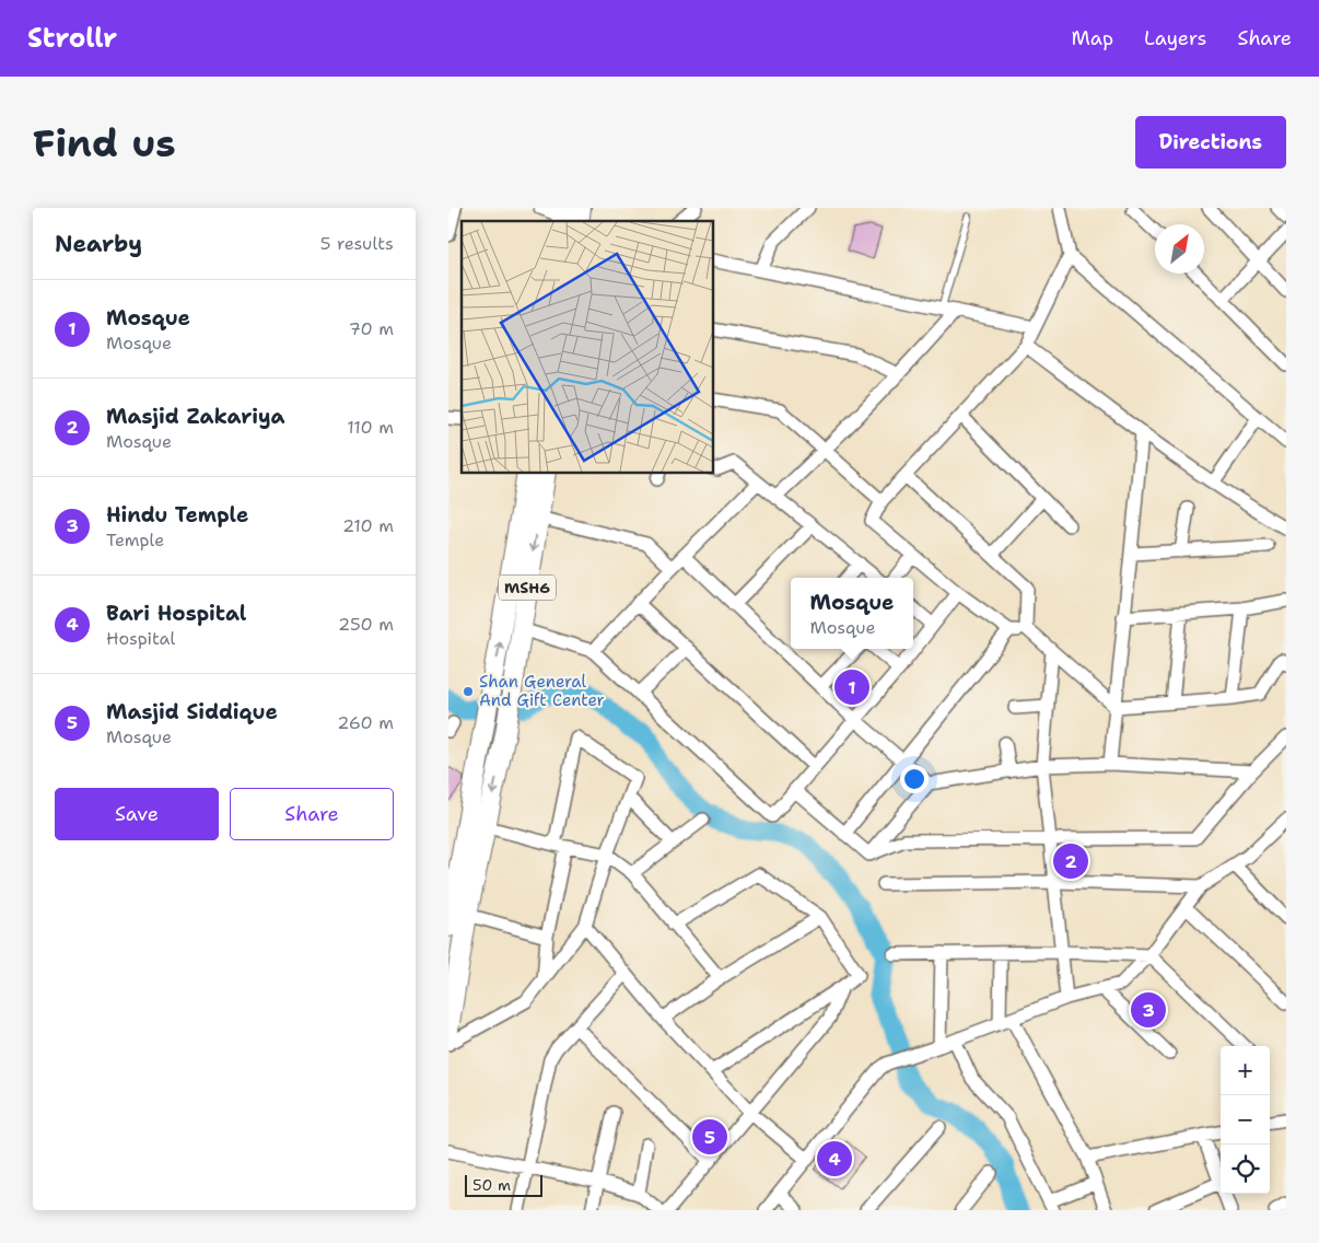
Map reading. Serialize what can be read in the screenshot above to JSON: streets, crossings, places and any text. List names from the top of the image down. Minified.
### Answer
{"streets":{"main road":["MSH6"]},"places":["Shan General And Gift Center"],"scale_bar":"50 m","north":"top right","page":{"header":"Strollr","nav":["Map","Layers","Share"],"buttons":["Directions",["Save","Share"]],"title":"Find us","heading":["Nearby","5 results"],"list":[{"mark":"1","name":"Mosque","note":"Mosque","value":"70 m"},{"mark":"2","name":"Masjid Zakariya","note":"Mosque","value":"110 m"},{"mark":"3","name":"Hindu Temple","note":"Temple","value":"210 m"},{"mark":"4","name":"Bari Hospital","note":"Hospital","value":"250 m"},{"mark":"5","name":"Masjid Siddique","note":"Mosque","value":"260 m"}],"popup":["Mosque","Mosque"],"pins":["1","2","3","5","4"],"map_buttons":["+","−"],"scale":"50 m"}}
